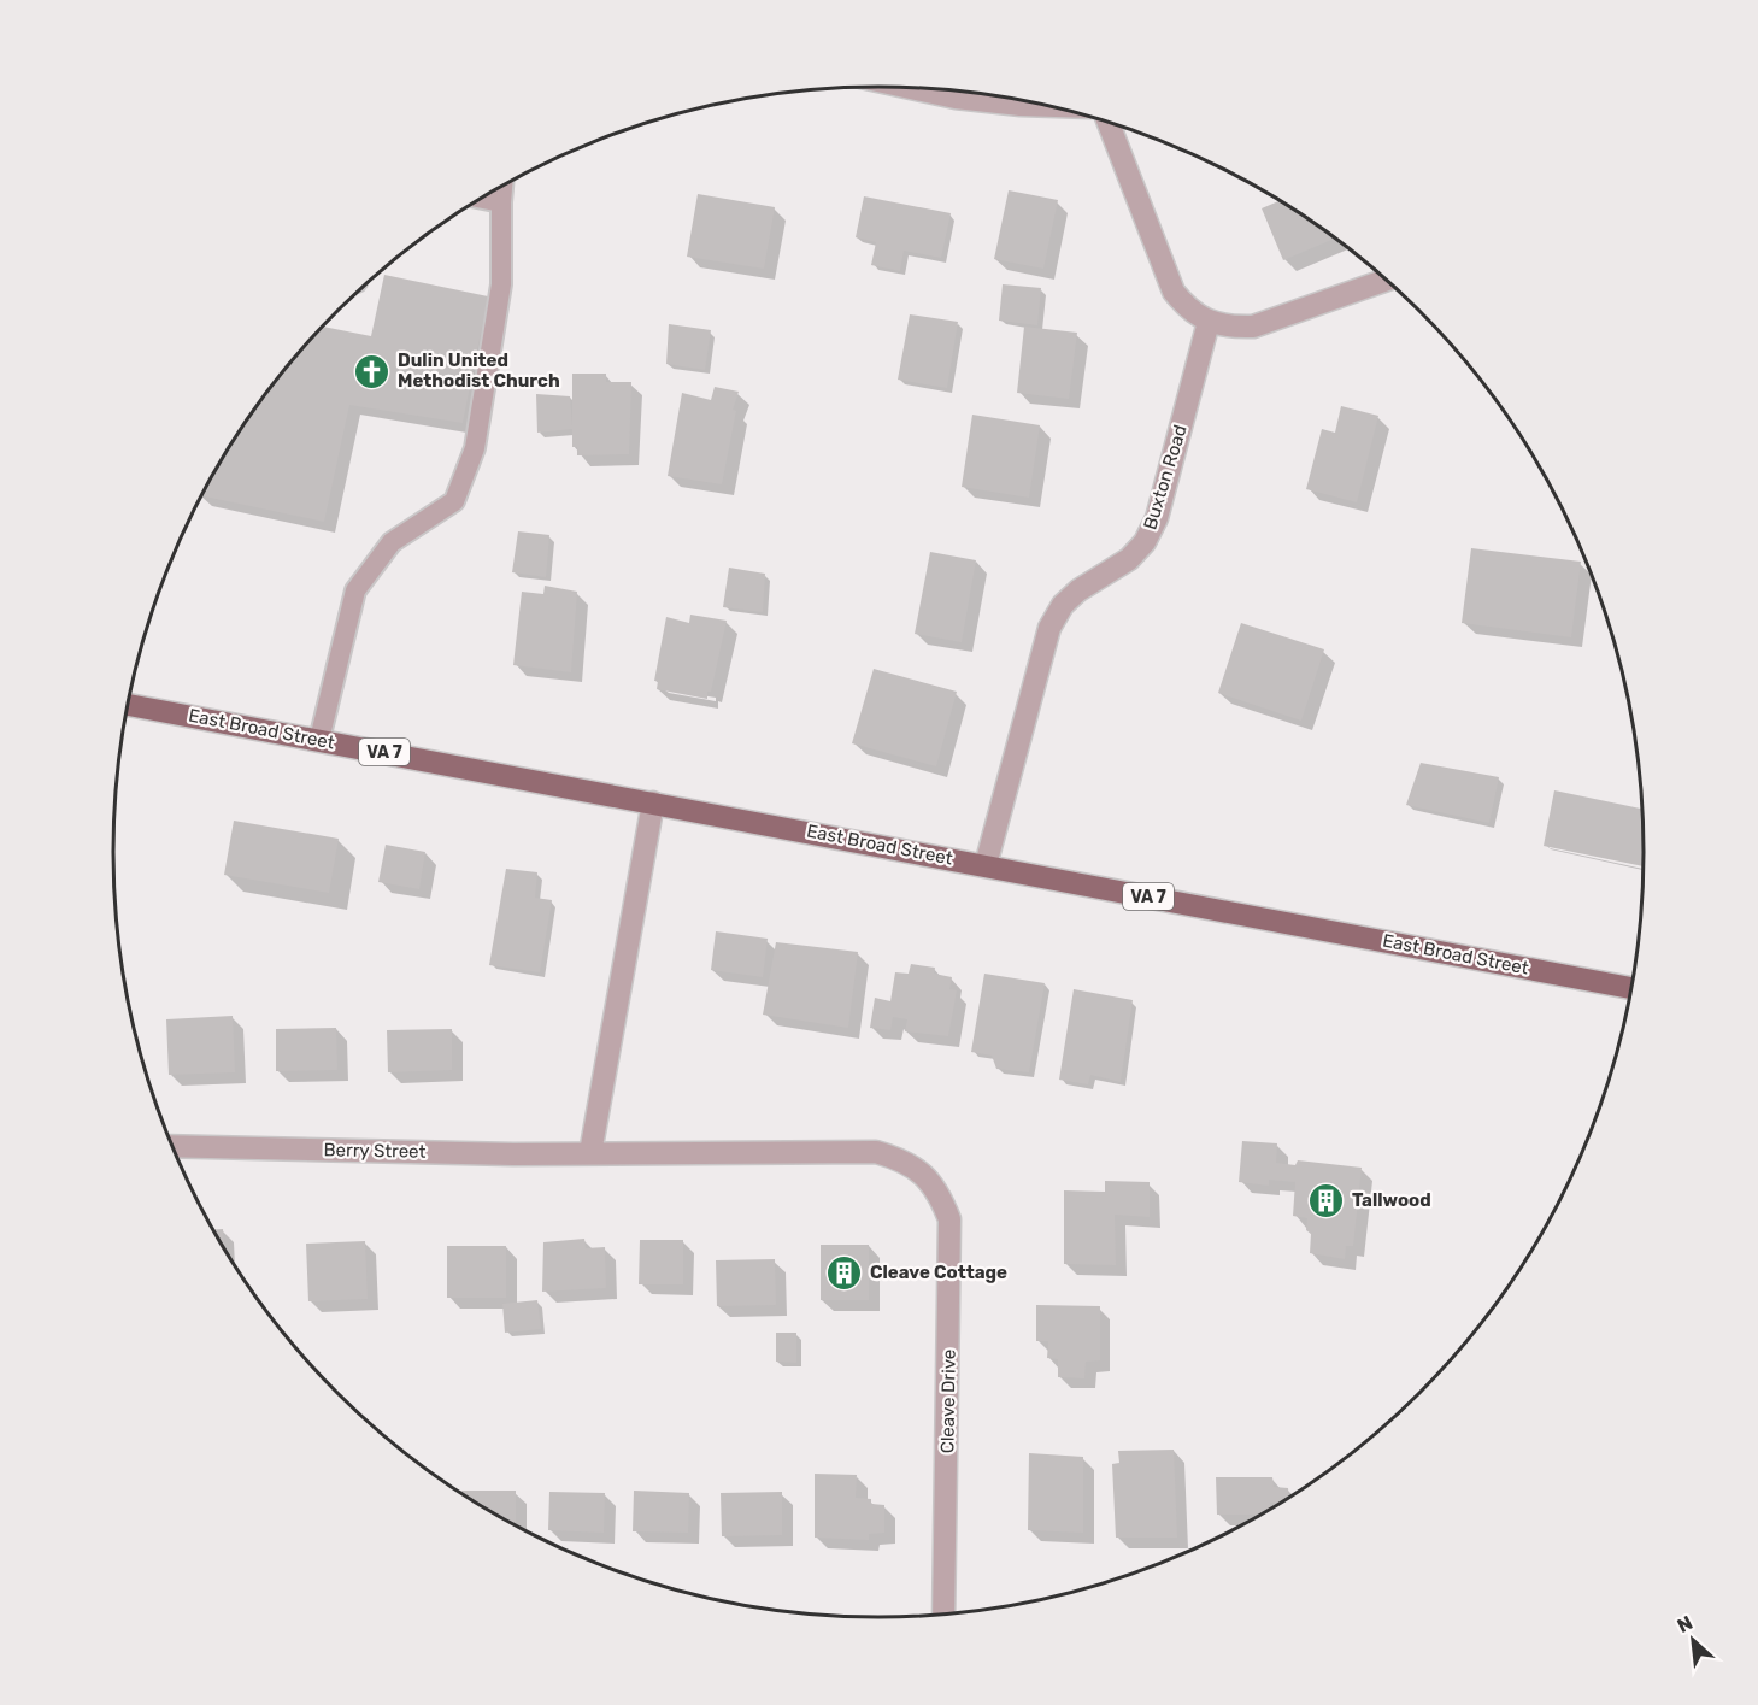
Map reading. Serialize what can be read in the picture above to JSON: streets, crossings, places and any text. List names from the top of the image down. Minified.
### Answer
{"streets":{"main road":["East Broad Street","VA 7"],"street":["Buxton Road","Berry Street","Cleave Drive"]},"crossings":[["Buxton Road","East Broad Street"],["Berry Street","Cleave Drive"]],"places":{"church":["Dulin United Methodist Church"],"building":["Tallwood","Cleave Cottage"]},"north":"top left"}
